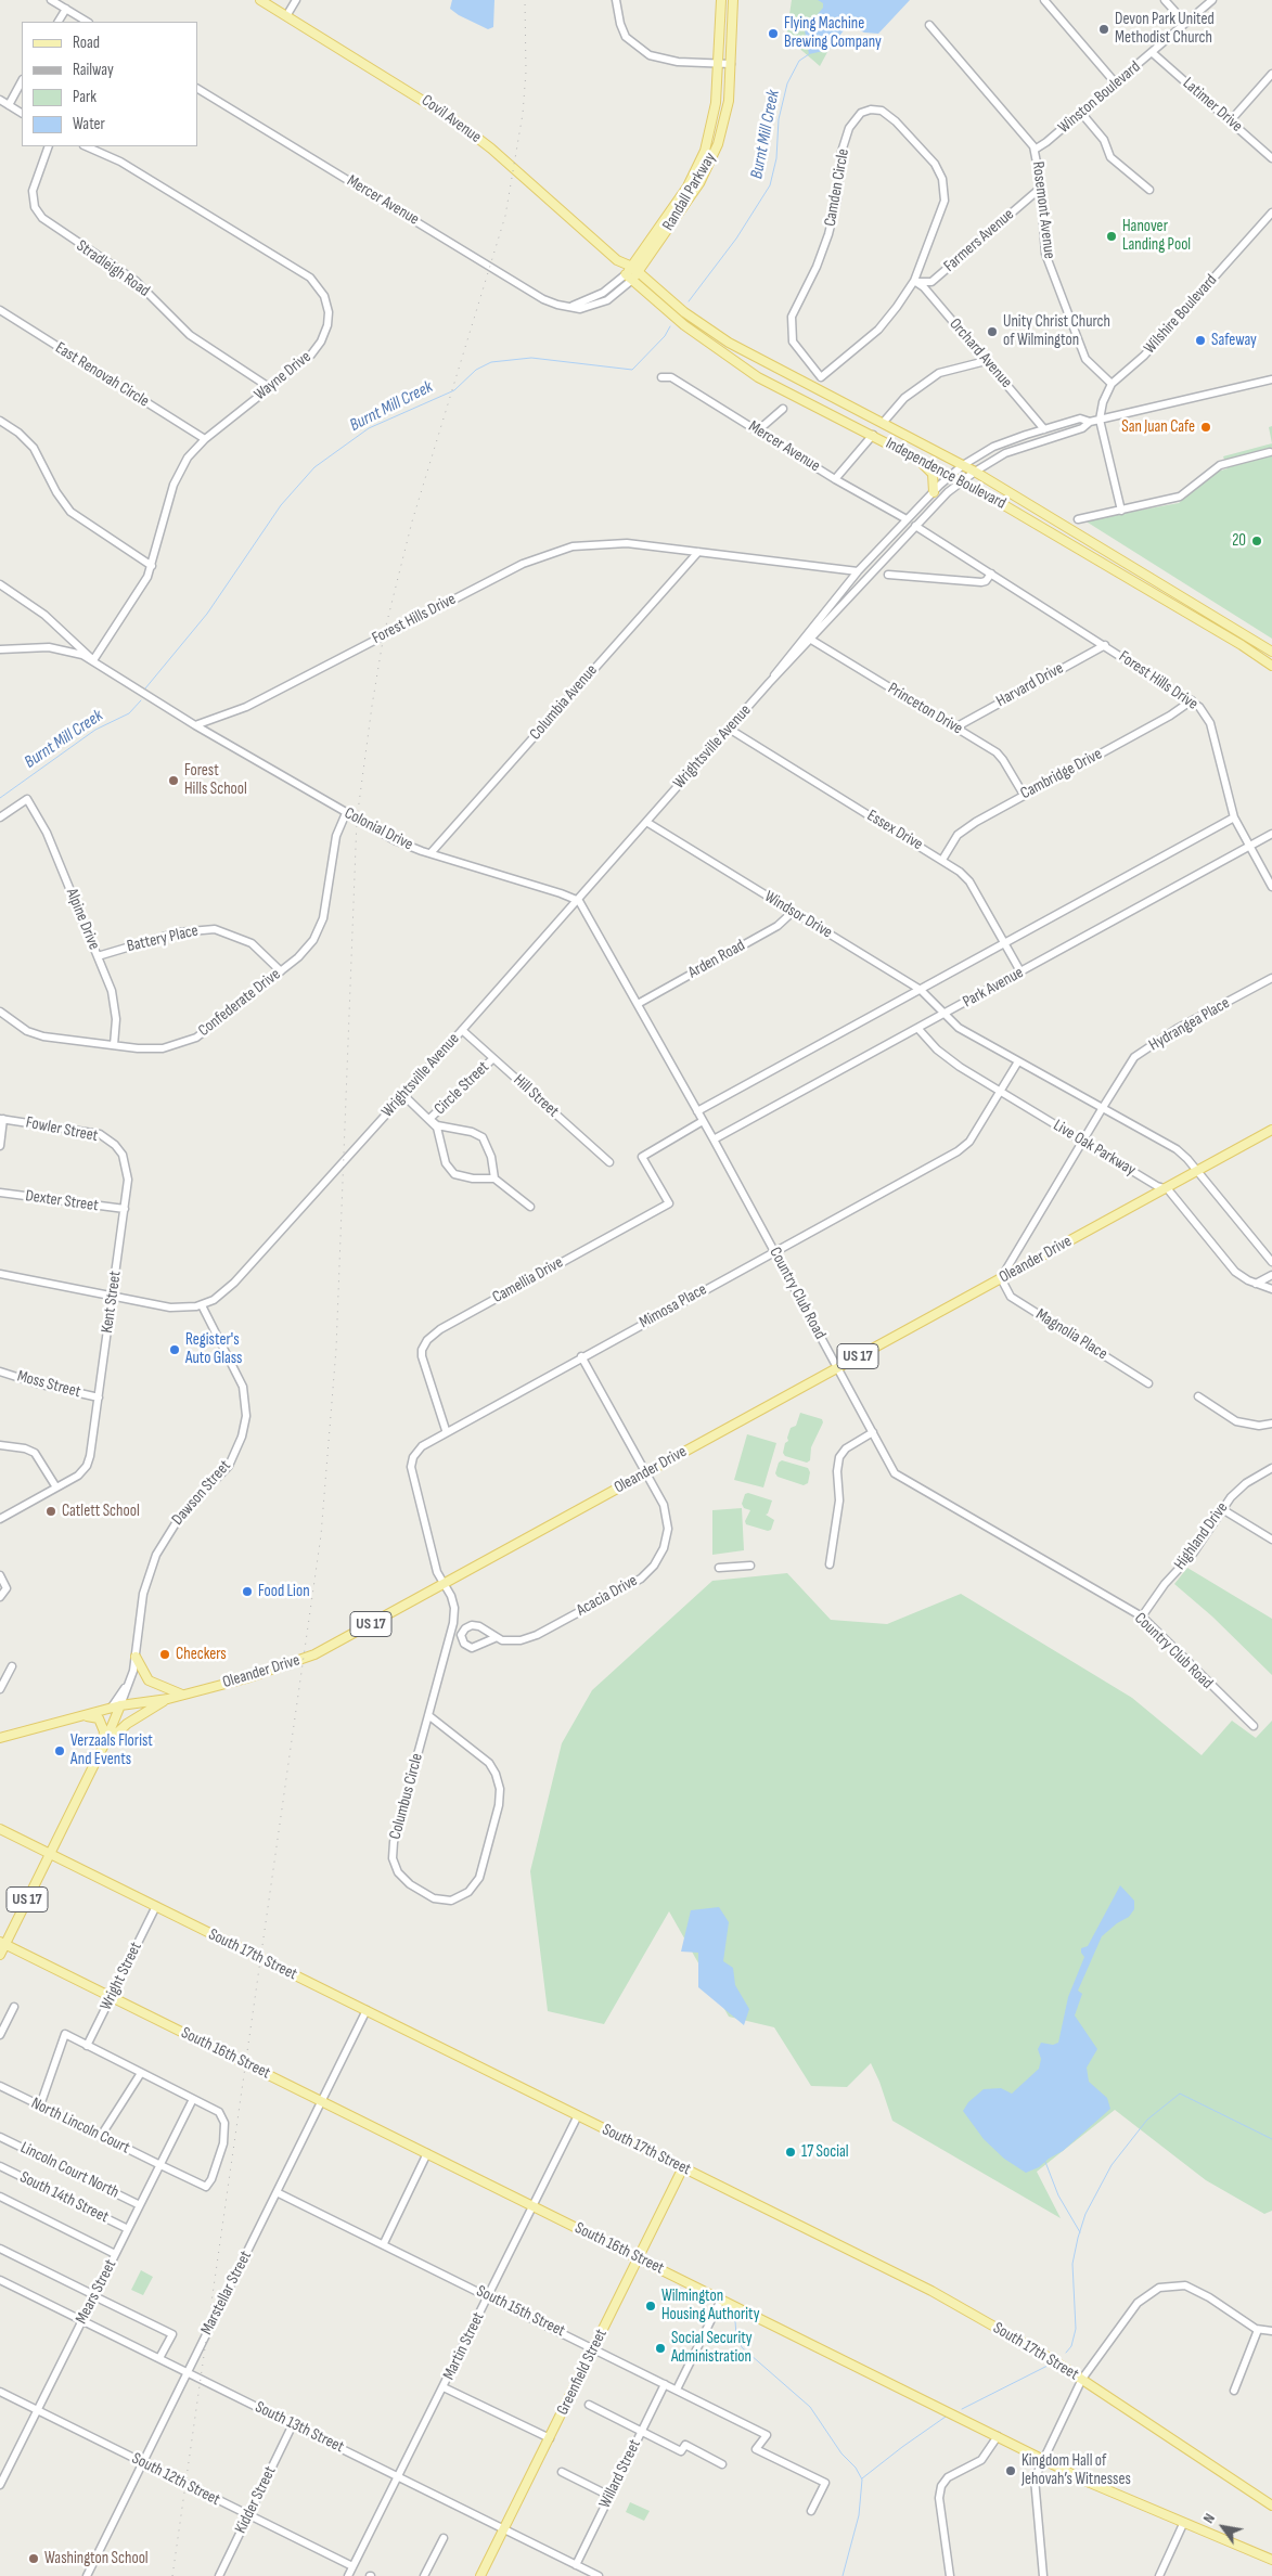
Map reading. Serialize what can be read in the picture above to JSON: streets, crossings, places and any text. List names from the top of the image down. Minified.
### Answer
{"streets":{"main road":["Covil Avenue","Randall Parkway","Independence Boulevard","Oleander Drive","US 17","Dawson Street","South 17th Street","South 16th Street","Greenfield Street"],"street":["Winston Boulevard","Latimer Drive","Camden Circle","Mercer Avenue","Rosemont Avenue","Farmers Avenue","Stradleigh Road","Wilshire Boulevard","Orchard Avenue","East Renovah Circle","Wayne Drive","Forest Hills Drive","Harvard Drive","Columbia Avenue","Princeton Drive","Wrightsville Avenue","Cambridge Drive","Colonial Drive","Essex Drive","Windsor Drive","Alpine Drive","Battery Place","Arden Road","Park Avenue","Confederate Drive","Hydrangea Place","Circle Street","Hill Street","Fowler Street","Live Oak Parkway","Dexter Street","Camellia Drive","Country Club Road","Kent Street","Mimosa Place","Magnolia Place","Moss Street","Highland Drive","Acacia Drive","Columbus Circle","Wright Street","North Lincoln Court","Lincoln Court North","South 14th Street","Mears Street","Marstellar Street","South 15th Street","Martin Street","South 13th Street","Willard Street","South 12th Street","Kidder Street"]},"crossings":[["Winston Boulevard","Latimer Drive"],["Winston Boulevard","Rosemont Avenue"],["Covil Avenue","Randall Parkway"],["Covil Avenue","Mercer Avenue"],["Covil Avenue","Independence Boulevard"],["Camden Circle","Farmers Avenue"],["Camden Circle","Orchard Avenue"],["Randall Parkway","Mercer Avenue"],["Randall Parkway","Independence Boulevard"],["Mercer Avenue","Independence Boulevard"],["Mercer Avenue","Wrightsville Avenue"],["Rosemont Avenue","Farmers Avenue"],["Rosemont Avenue","Wilshire Boulevard"],["Farmers Avenue","Orchard Avenue"],["Stradleigh Road","Wayne Drive"],["Wilshire Boulevard","Wrightsville Avenue"],["Orchard Avenue","Wrightsville Avenue"],["East Renovah Circle","Wayne Drive"],["Independence Boulevard","Wrightsville Avenue"],["Forest Hills Drive","Harvard Drive"],["Forest Hills Drive","Columbia Avenue"],["Forest Hills Drive","Wrightsville Avenue"],["Forest Hills Drive","Cambridge Drive"],["Forest Hills Drive","Colonial Drive"],["Forest Hills Drive","Park Avenue"],["Harvard Drive","Princeton Drive"],["Columbia Avenue","Colonial Drive"],["Princeton Drive","Wrightsville Avenue"],["Princeton Drive","Cambridge Drive"],["Wrightsville Avenue","Colonial Drive"],["Wrightsville Avenue","Essex Drive"],["Wrightsville Avenue","Windsor Drive"],["Wrightsville Avenue","Hill Street"],["Wrightsville Avenue","Country Club Road"],["Wrightsville Avenue","Kent Street"],["Wrightsville Avenue","Dawson Street"],["Cambridge Drive","Essex Drive"],["Colonial Drive","Confederate Drive"],["Colonial Drive","Country Club Road"],["Essex Drive","Park Avenue"],["Windsor Drive","Arden Road"],["Windsor Drive","Park Avenue"],["Alpine Drive","Battery Place"],["Alpine Drive","Confederate Drive"],["Battery Place","Confederate Drive"],["Arden Road","Country Club Road"],["Park Avenue","Live Oak Parkway"],["Park Avenue","Country Club Road"],["Hydrangea Place","Live Oak Parkway"],["Hydrangea Place","Oleander Drive"],["Hydrangea Place","Magnolia Place"],["Circle Street","Hill Street"],["Fowler Street","Kent Street"],["Live Oak Parkway","Oleander Drive"],["Live Oak Parkway","Mimosa Place"],["Dexter Street","Kent Street"],["Oleander Drive","Country Club Road"],["Oleander Drive","Mimosa Place"],["Oleander Drive","Magnolia Place"],["Oleander Drive","US 17"],["Oleander Drive","Dawson Street"],["Oleander Drive","Acacia Drive"],["Oleander Drive","Columbus Circle"],["Camellia Drive","Country Club Road"],["Camellia Drive","Mimosa Place"],["Country Club Road","Mimosa Place"],["Country Club Road","Highland Drive"],["Kent Street","Moss Street"],["Mimosa Place","Acacia Drive"],["Mimosa Place","Columbus Circle"],["US 17","Dawson Street"],["Dawson Street","South 17th Street"],["Dawson Street","South 16th Street"],["South 17th Street","Wright Street"],["South 17th Street","Marstellar Street"],["South 17th Street","Martin Street"],["South 17th Street","Greenfield Street"],["Wright Street","South 16th Street"],["South 16th Street","Marstellar Street"],["South 16th Street","Martin Street"],["South 16th Street","Greenfield Street"],["North Lincoln Court","Mears Street"],["Lincoln Court North","Mears Street"],["South 14th Street","Mears Street"],["Mears Street","South 13th Street"],["Mears Street","South 12th Street"],["Marstellar Street","South 15th Street"],["Marstellar Street","South 13th Street"],["Marstellar Street","South 12th Street"],["South 15th Street","Martin Street"],["South 15th Street","Greenfield Street"],["South 15th Street","Willard Street"],["Martin Street","South 13th Street"],["Martin Street","South 12th Street"],["Greenfield Street","South 13th Street"],["South 13th Street","Willard Street"],["South 13th Street","Kidder Street"],["South 12th Street","Kidder Street"]],"water":["Burnt Mill Creek"],"places":["Devon Park United Methodist Church","Flying Machine Brewing Company","Hanover Landing Pool","Unity Christ Church of Wilmington","Safeway","San Juan Cafe","20","Forest Hills School","Register's Auto Glass","Catlett School","Food Lion","Checkers","Verzaals Florist And Events","17 Social","Wilmington Housing Authority","Social Security Administration","Kingdom Hall of Jehovah’s Witnesses","Washington School"],"legend":["Road","Railway","Park","Water"],"north":"top left"}
